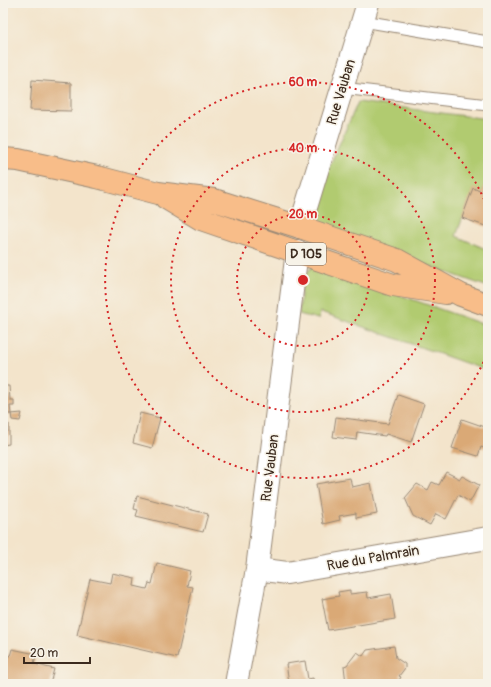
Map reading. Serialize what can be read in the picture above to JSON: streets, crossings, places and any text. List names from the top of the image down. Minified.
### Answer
{"streets":{"main road":["D 105"],"street":["Rue Vauban","Rue du Palmrain"]},"crossings":[["Rue Vauban","D 105"],["Rue Vauban","Rue du Palmrain"]],"scale_bar":"20 m","rings":["60 m","40 m","20 m"]}
